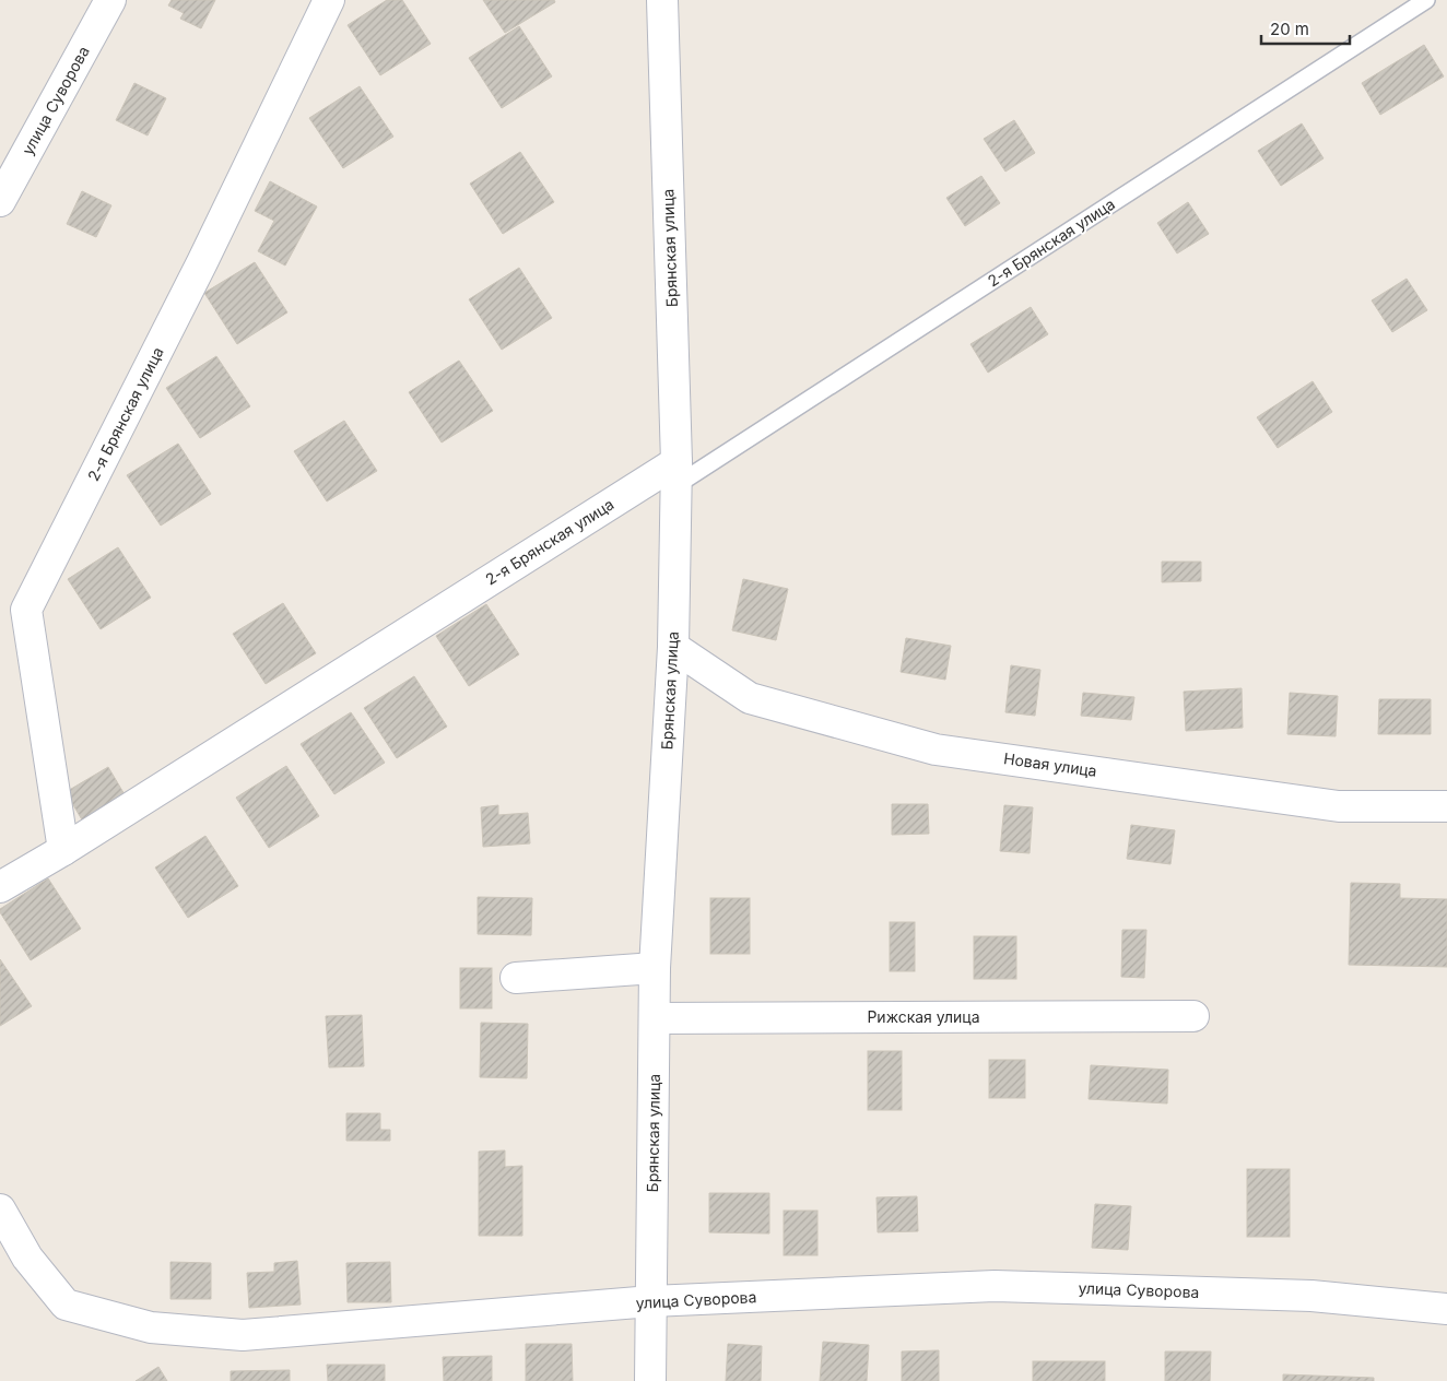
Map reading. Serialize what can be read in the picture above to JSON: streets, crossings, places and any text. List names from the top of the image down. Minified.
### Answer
{"streets":{"street":["улица Суворова","2-я Брянская улица","Брянская улица","Новая улица","Рижская улица"]},"crossings":[["улица Суворова","Брянская улица"],["2-я Брянская улица","Брянская улица"],["Брянская улица","Новая улица"],["Брянская улица","Рижская улица"]],"scale_bar":"20 m"}
